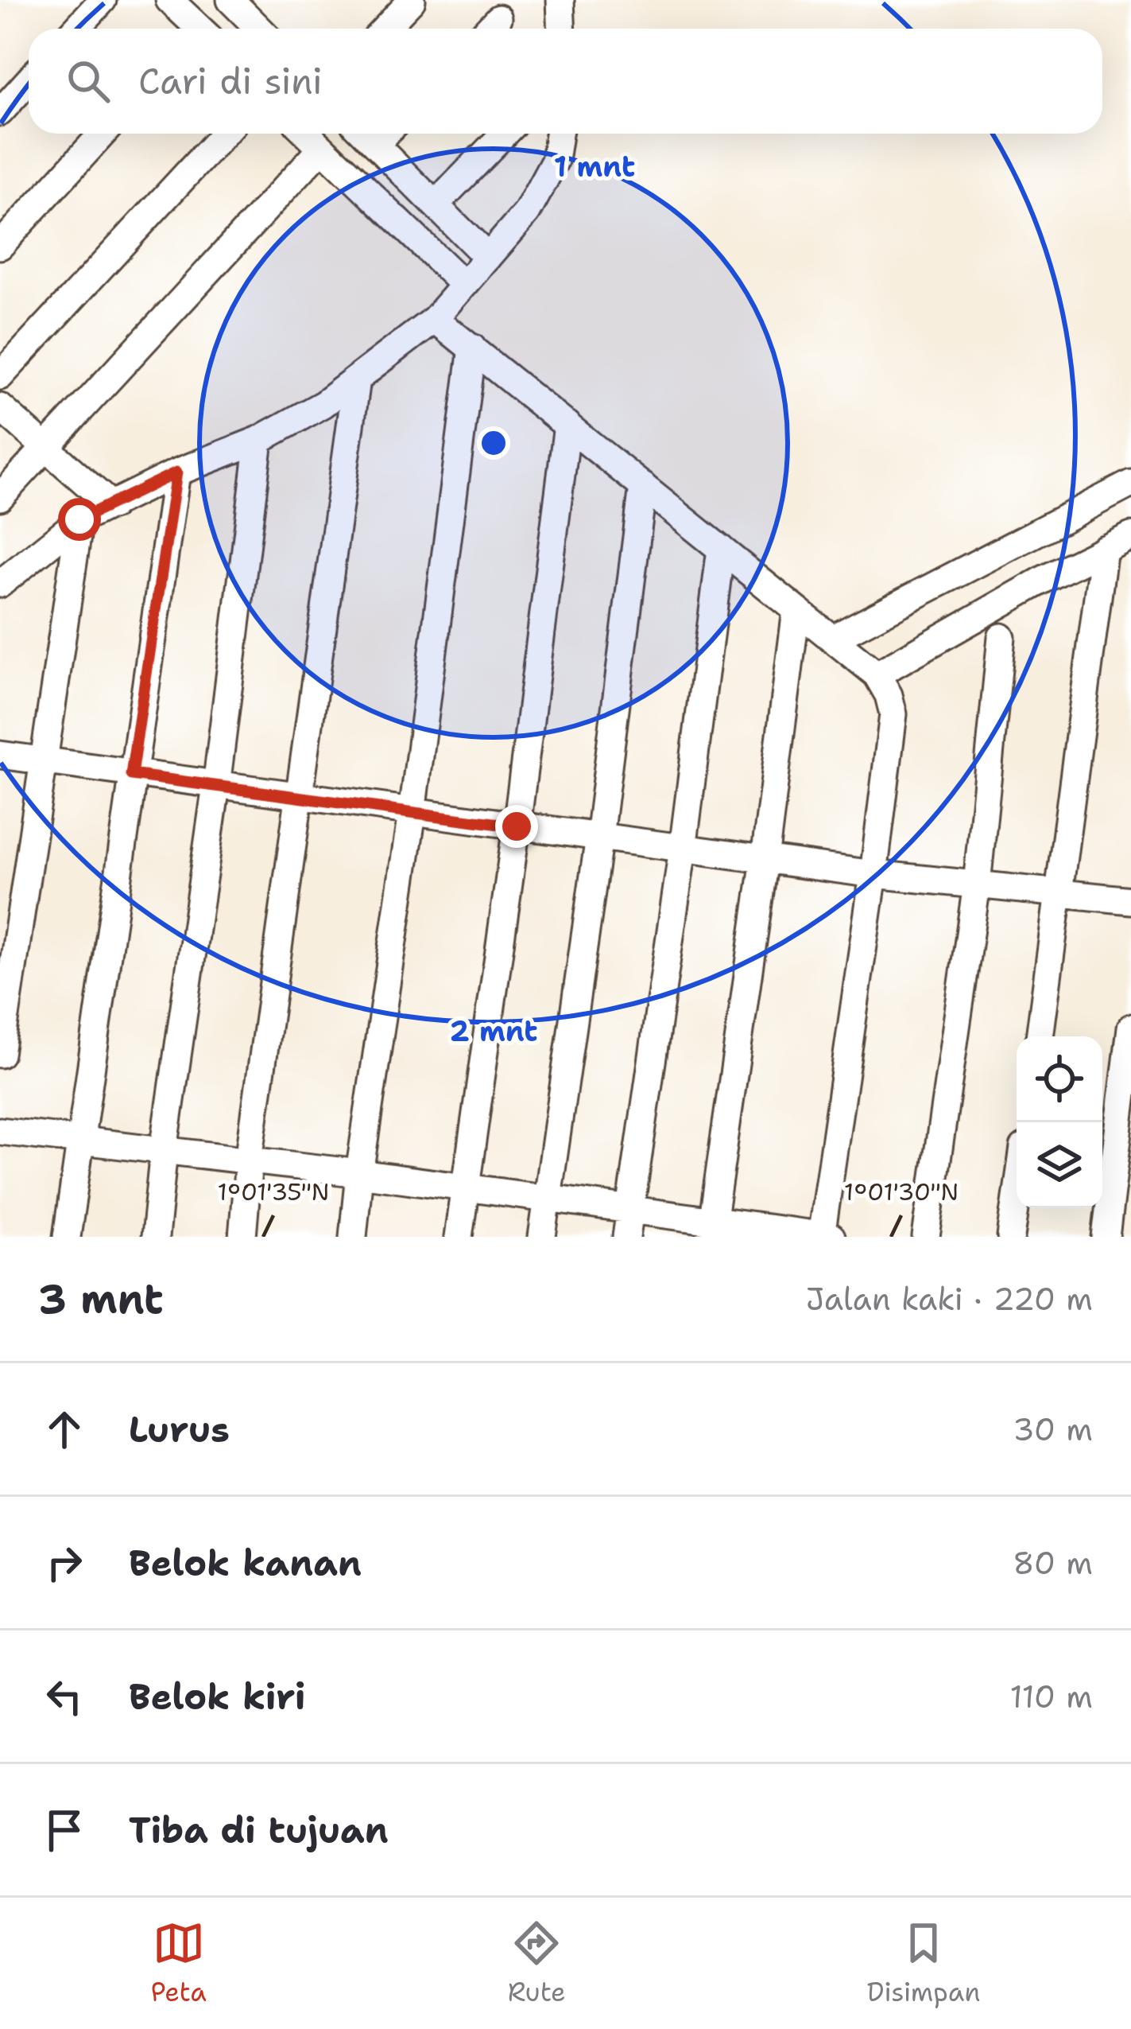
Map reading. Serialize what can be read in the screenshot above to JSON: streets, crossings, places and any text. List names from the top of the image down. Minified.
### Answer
{"page":{"search":"Cari di sini","heading":["3 mnt","Jalan kaki · 220 m"],"list":[["Lurus","30 m"],["Belok kanan","80 m"],["Belok kiri","110 m"],"Tiba di tujuan"],"nav":["Peta","Rute","Disimpan"]},"coordinates":["1°01'35\"N","1°01'30\"N"],"rings":["1 mnt","2 mnt"]}
